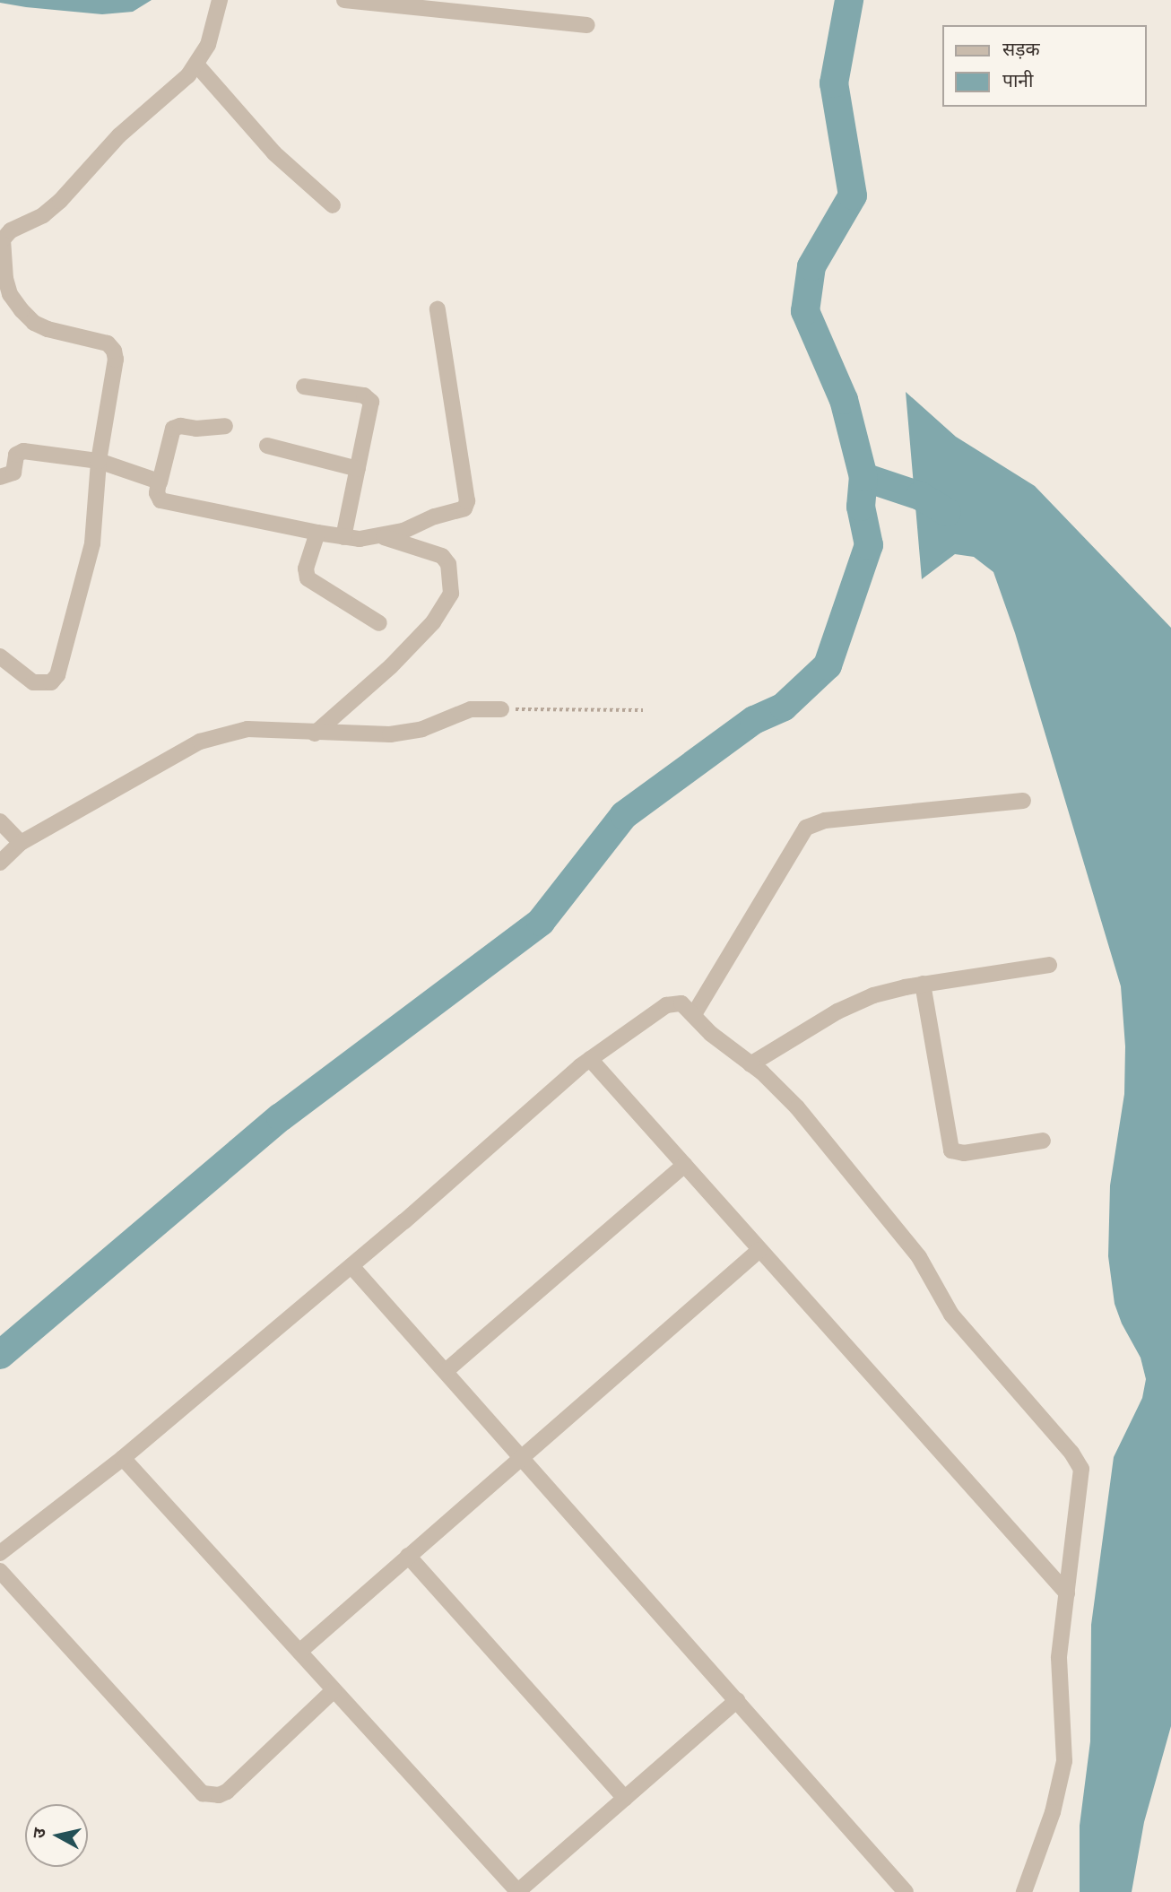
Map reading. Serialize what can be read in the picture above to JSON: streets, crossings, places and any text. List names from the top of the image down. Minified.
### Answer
{"legend":["सड़क","पानी"],"north":"left"}
